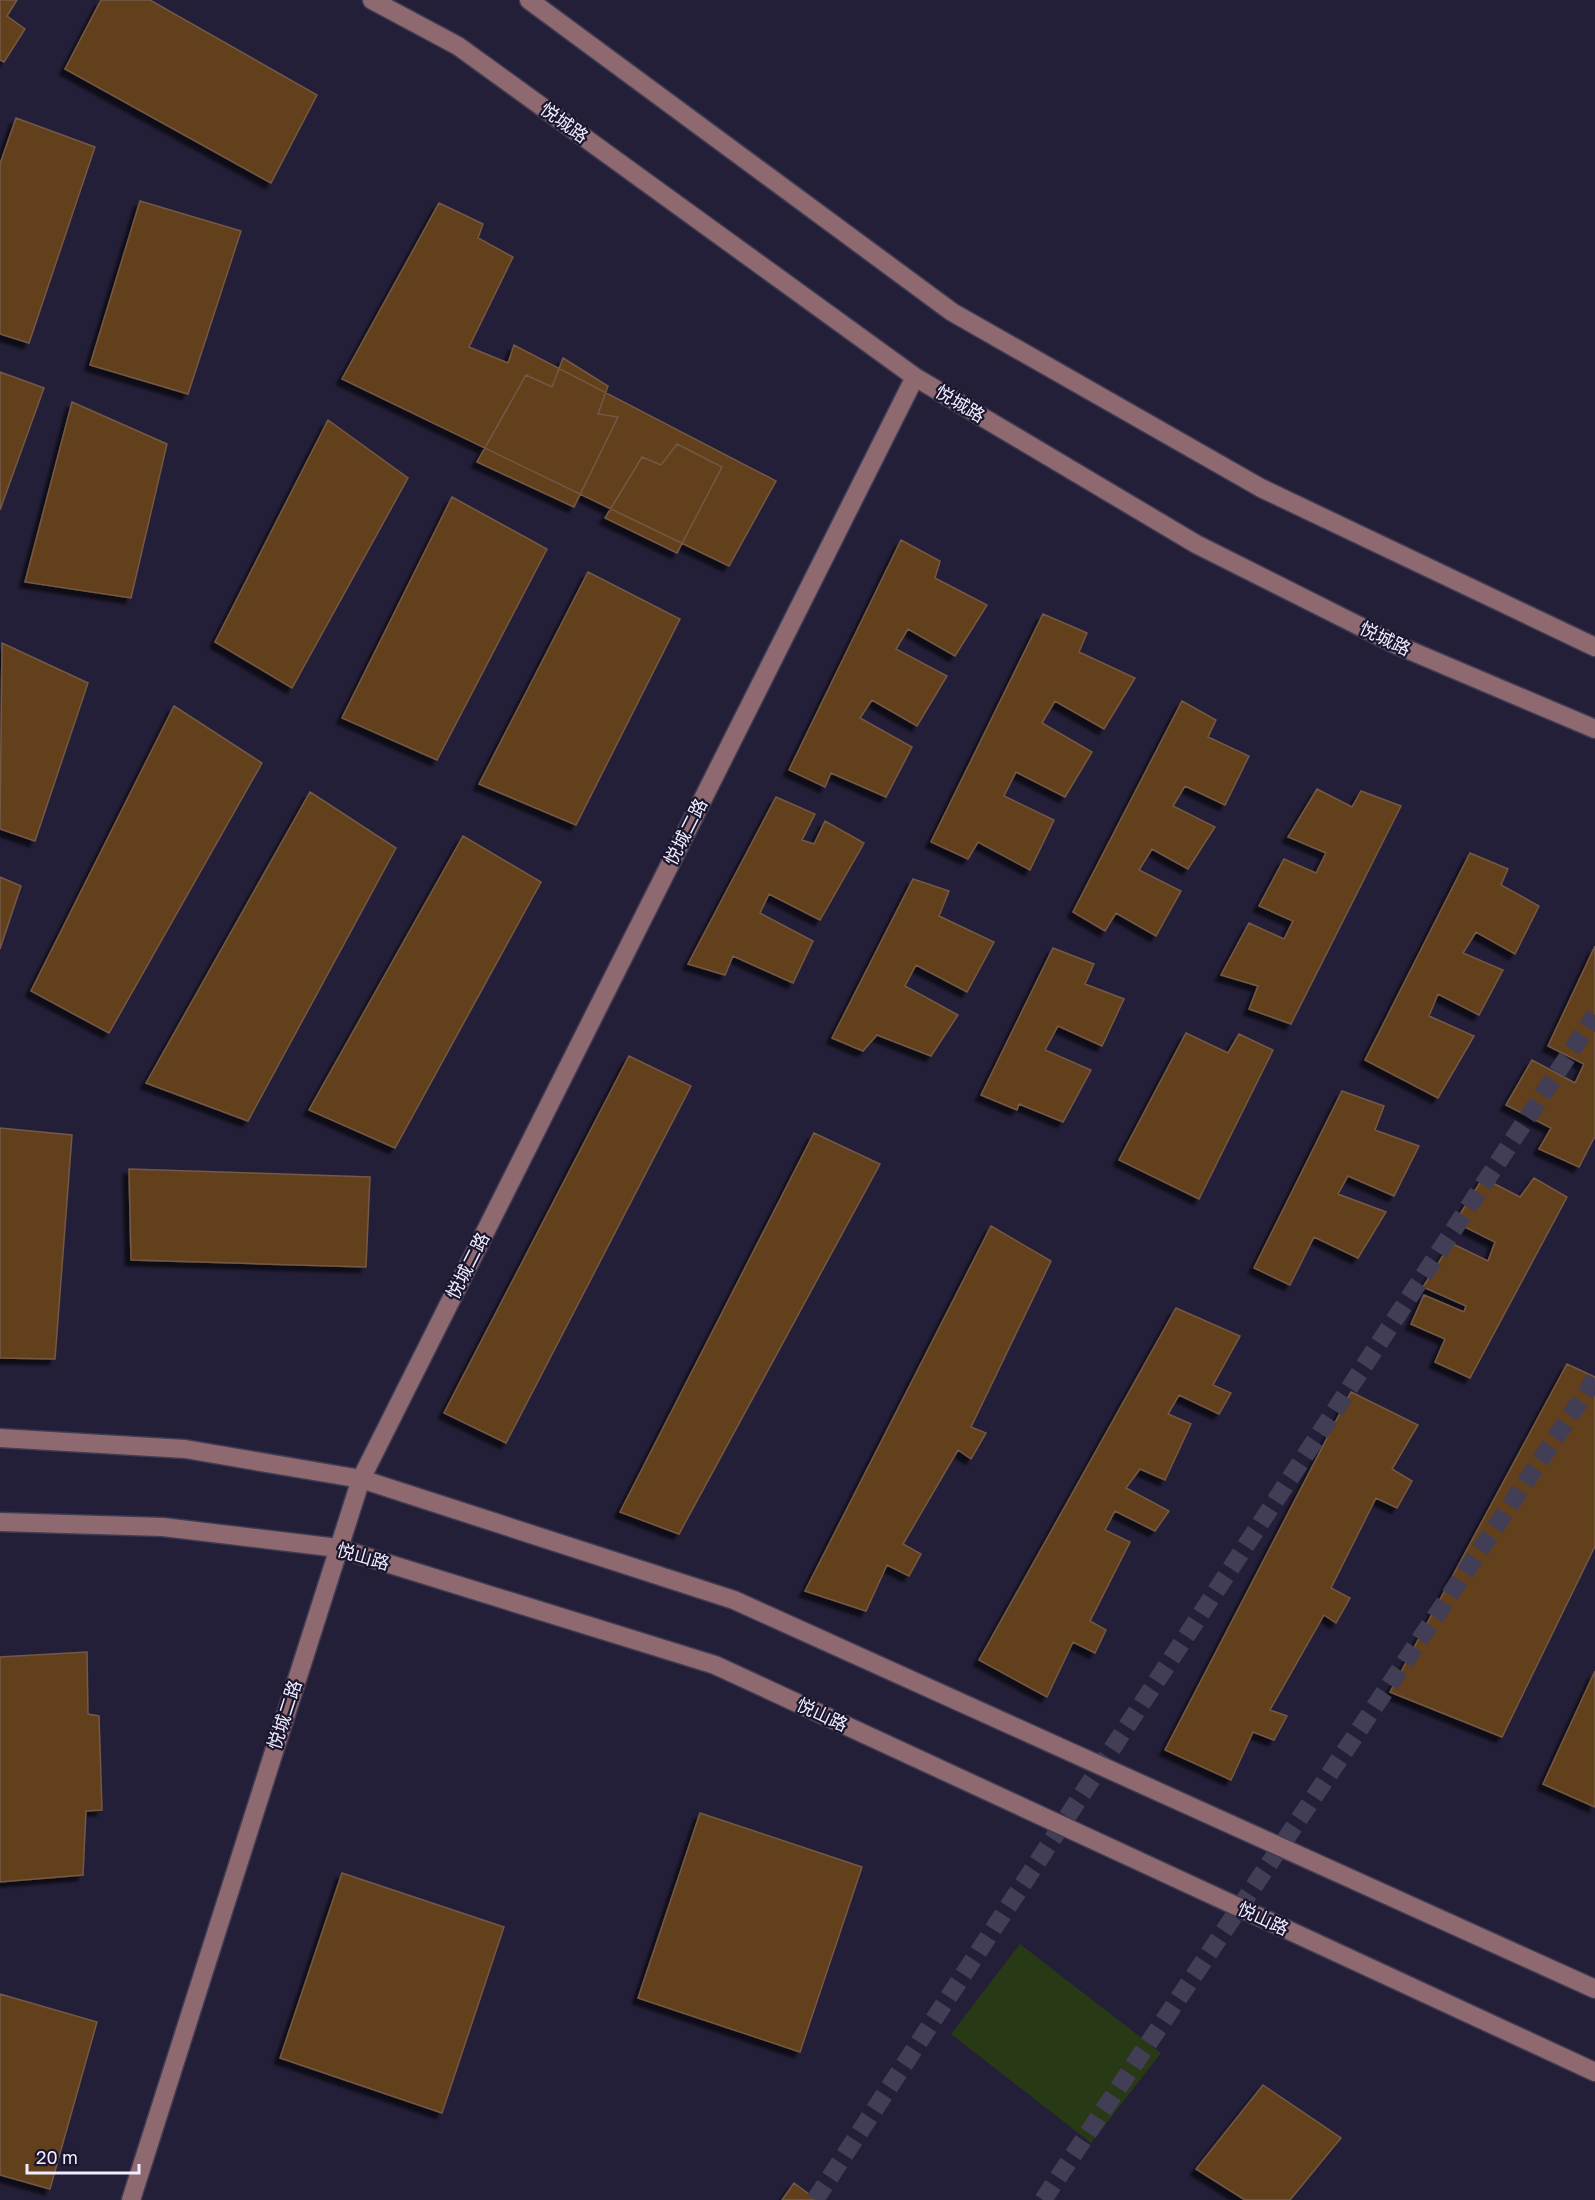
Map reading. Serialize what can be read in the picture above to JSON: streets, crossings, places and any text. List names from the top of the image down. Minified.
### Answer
{"streets":{"main road":["悦城路","悦城二路","悦山路"]},"crossings":[["悦城路","悦城二路"],["悦城二路","悦山路"]],"scale_bar":"20 m"}
